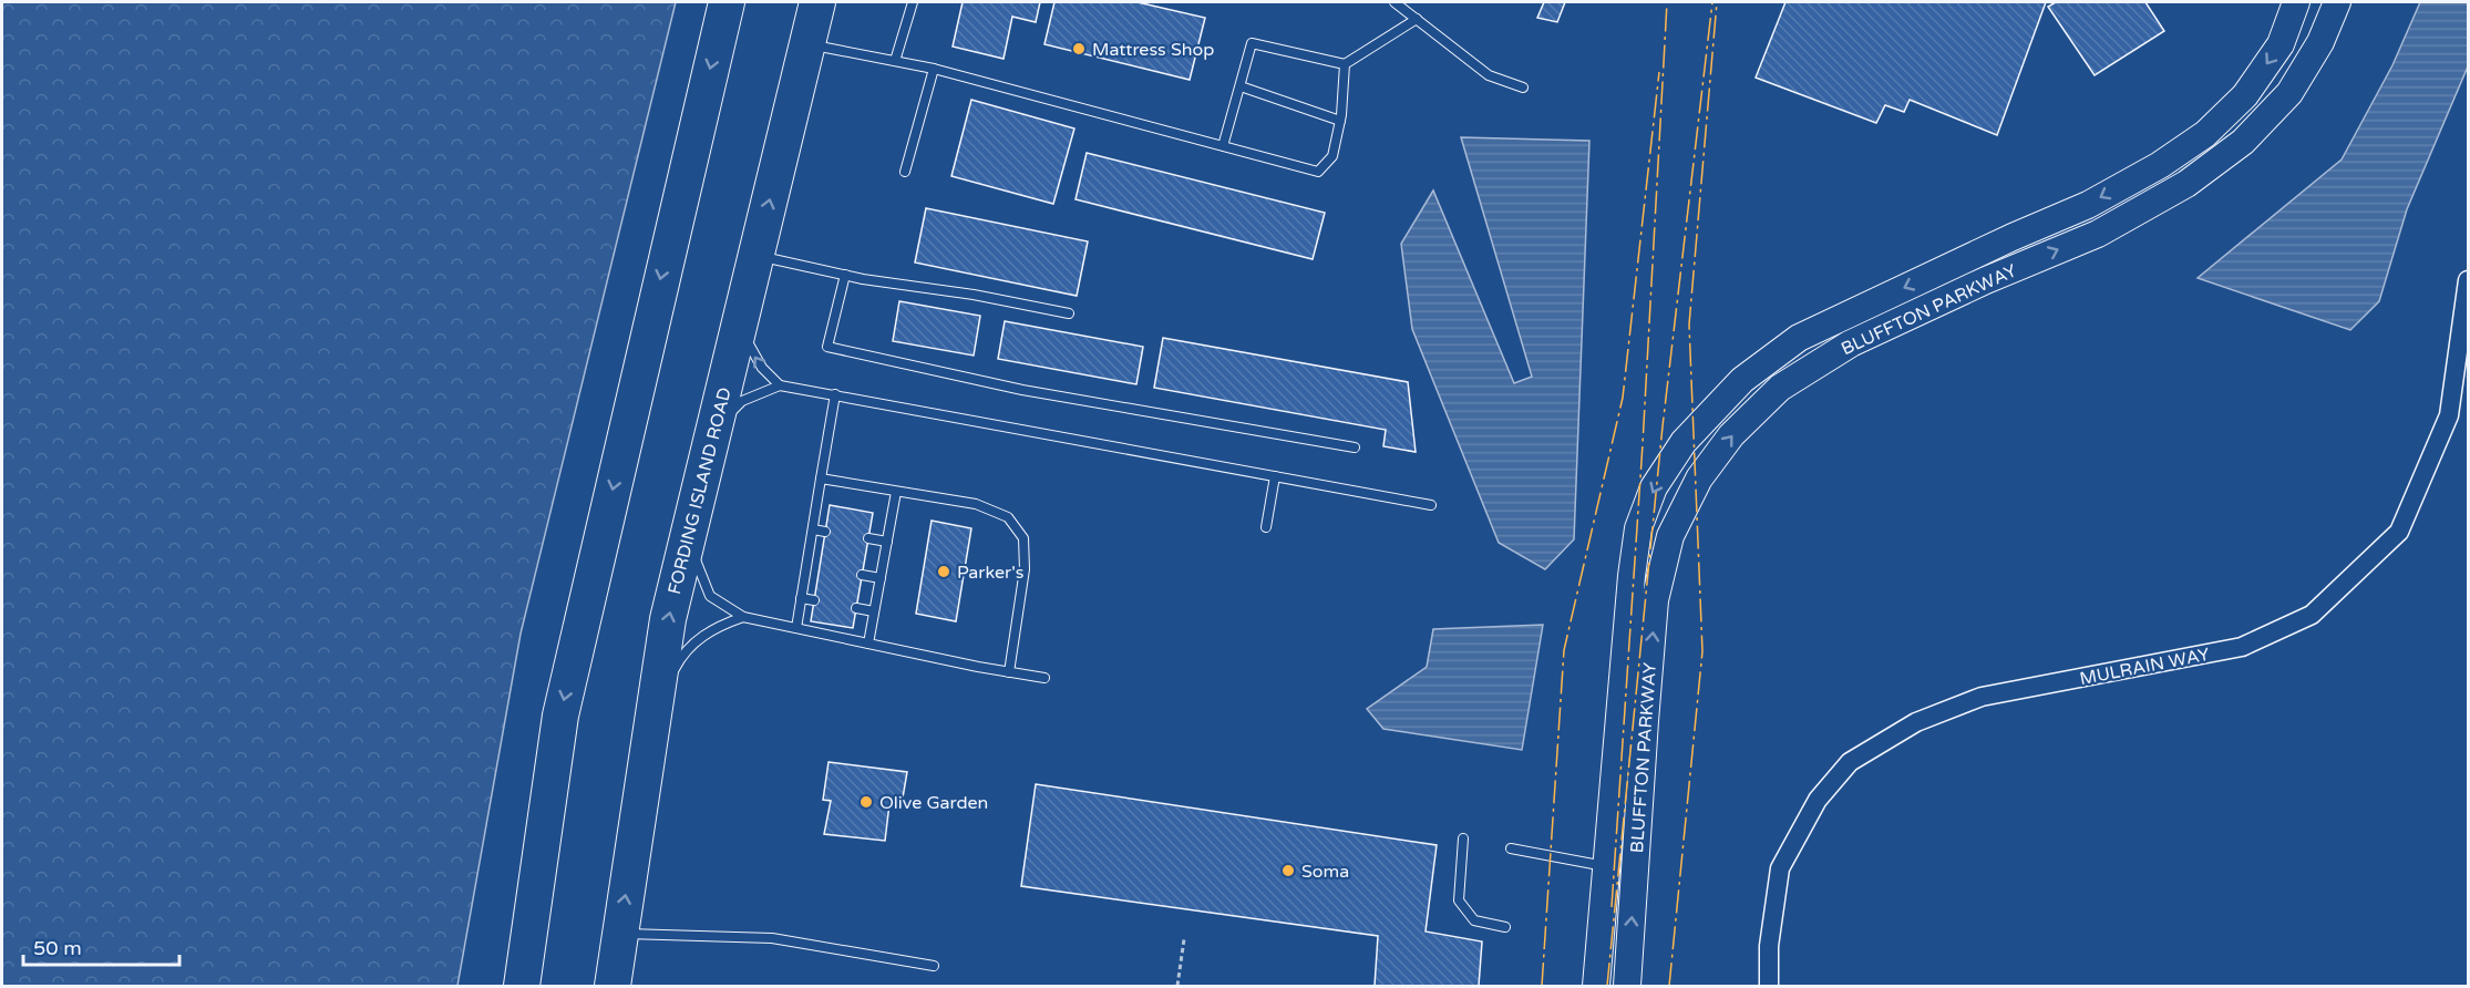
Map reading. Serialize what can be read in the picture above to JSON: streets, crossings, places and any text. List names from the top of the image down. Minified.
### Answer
{"streets":{"highway":["FORDING ISLAND ROAD"],"main road":["BLUFFTON PARKWAY"],"street":["MULRAIN WAY"]},"places":["Mattress Shop","Parker's","Olive Garden","Soma"],"scale_bar":"50 m"}
